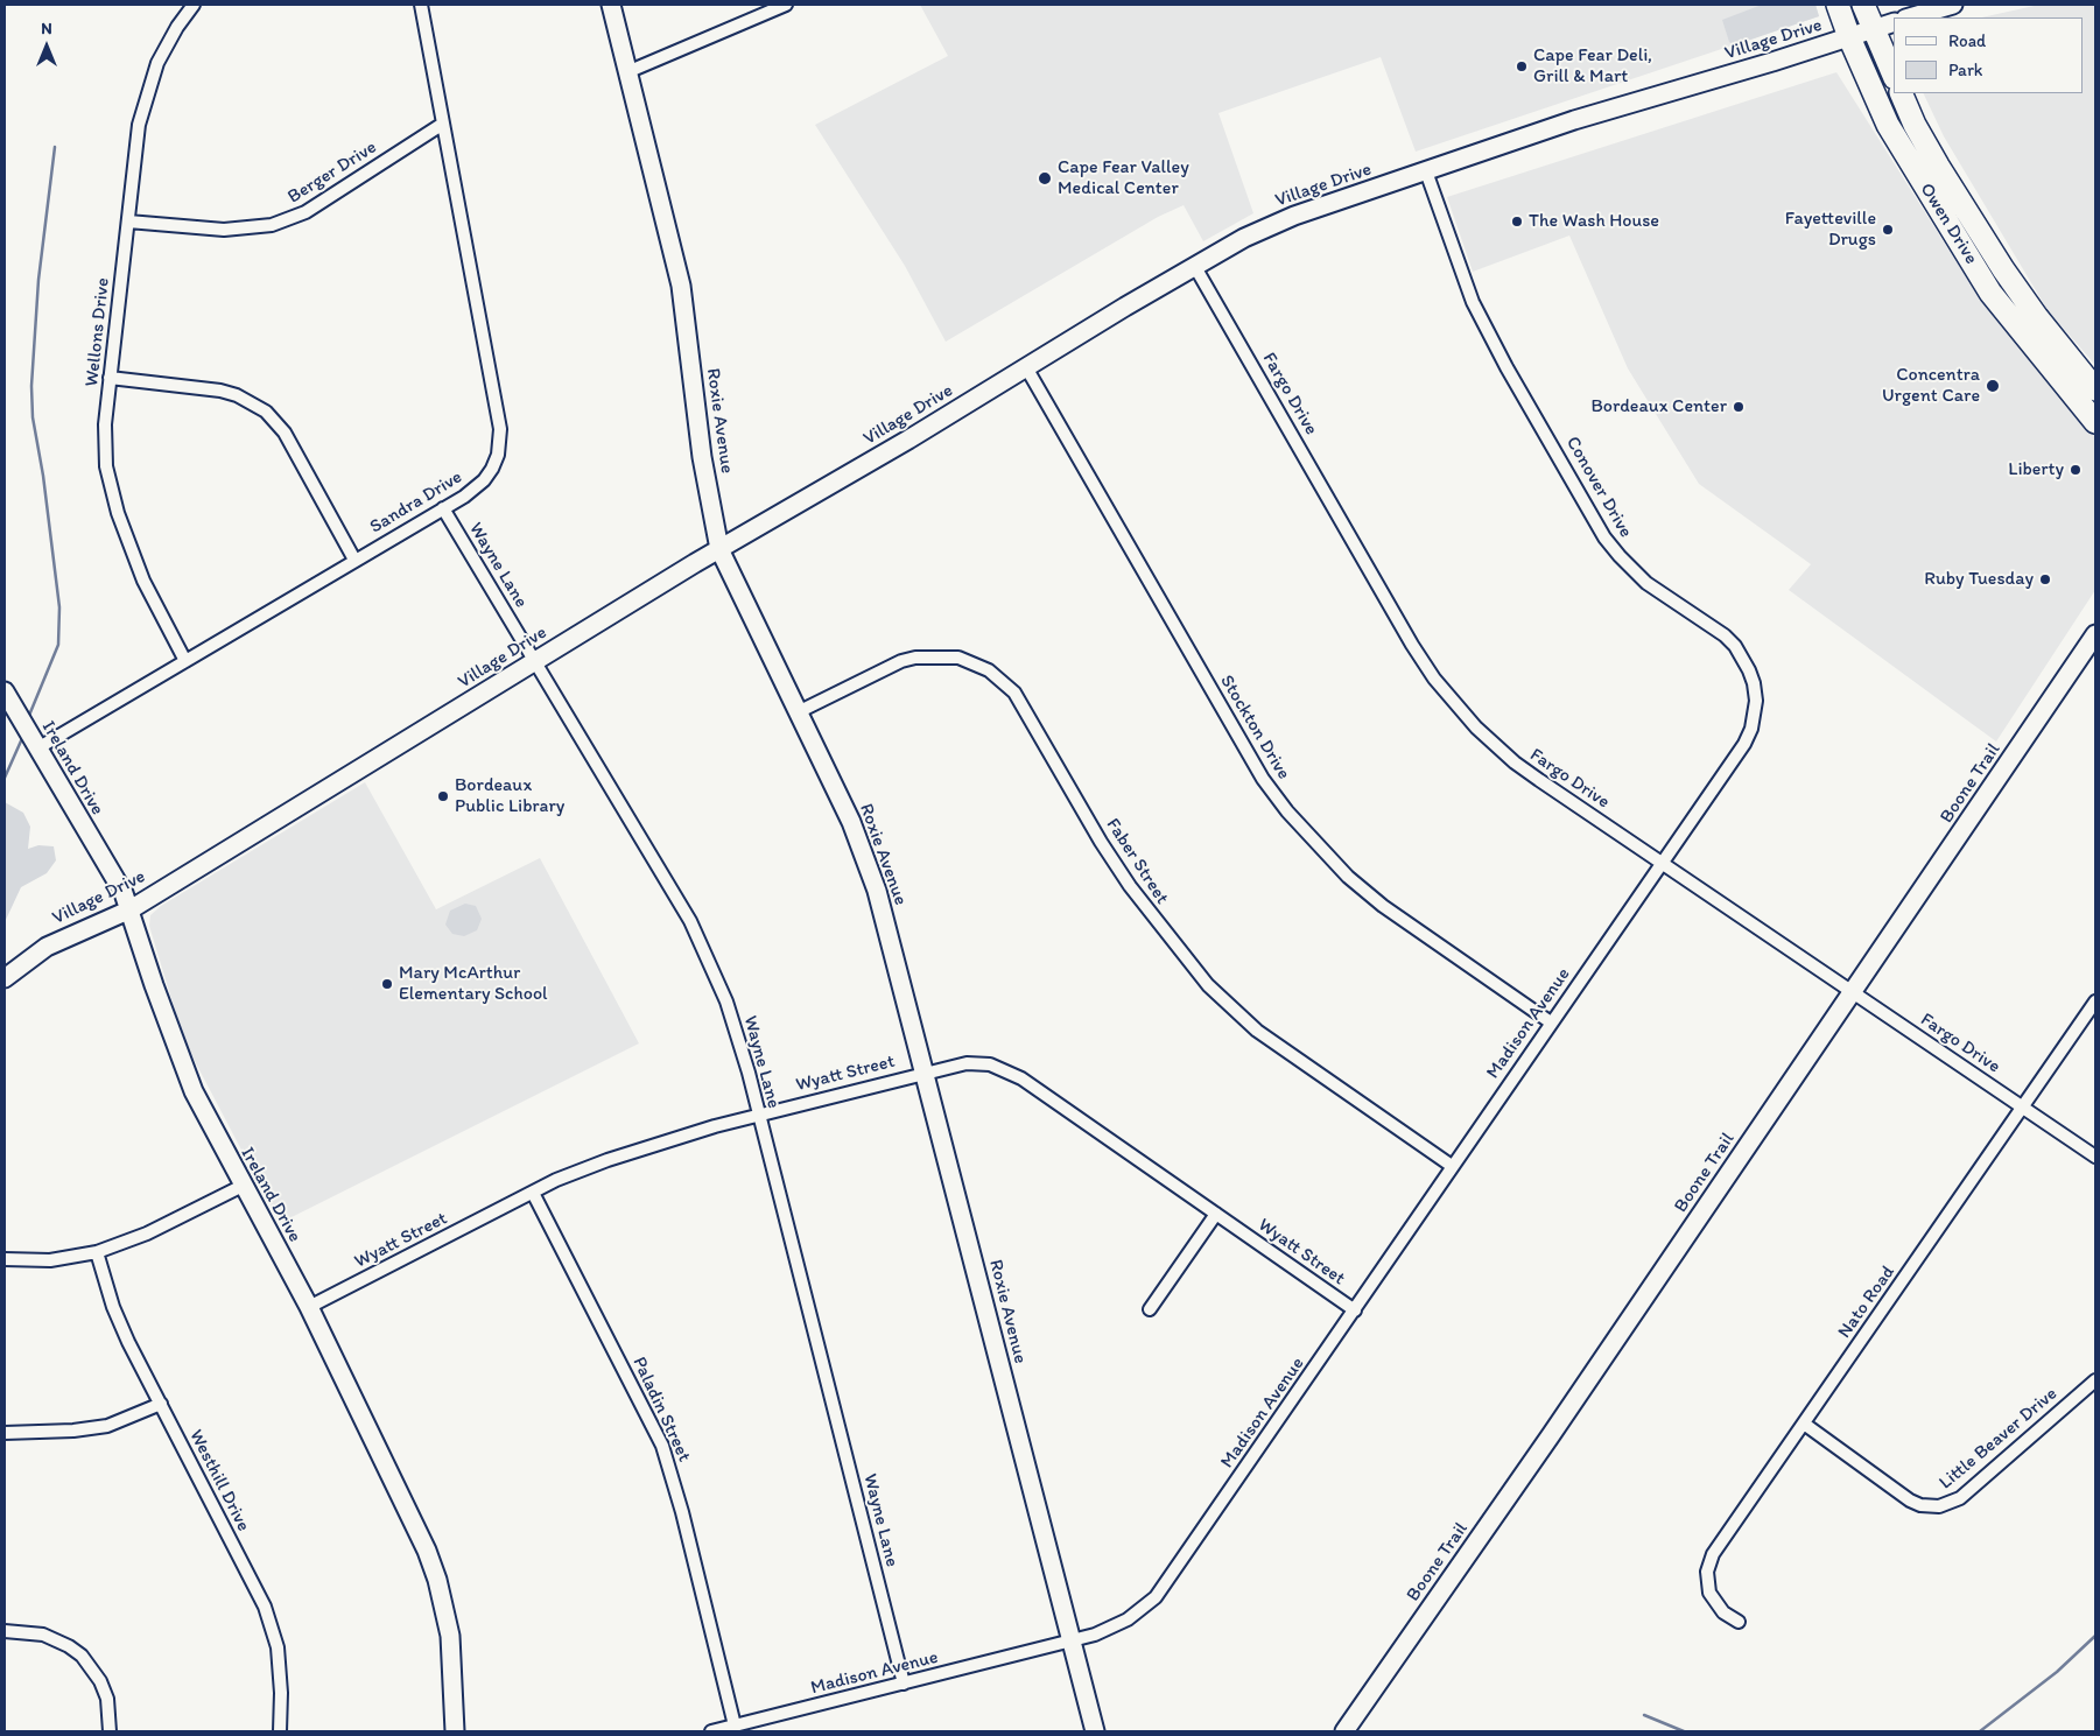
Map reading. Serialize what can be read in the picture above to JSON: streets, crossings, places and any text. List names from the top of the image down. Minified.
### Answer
{"streets":{"highway":["Owen Drive"],"street":["Village Drive","Berger Drive","Wellons Drive","Fargo Drive","Roxie Avenue","Conover Drive","Sandra Drive","Wayne Lane","Stockton Drive","Ireland Drive","Boone Trail","Faber Street","Madison Avenue","Wyatt Street","Nato Road","Paladin Street","Little Beaver Drive","Westhill Drive"]},"crossings":[["Village Drive","Owen Drive"],["Village Drive","Fargo Drive"],["Village Drive","Roxie Avenue"],["Village Drive","Conover Drive"],["Village Drive","Wayne Lane"],["Village Drive","Stockton Drive"],["Village Drive","Ireland Drive"],["Berger Drive","Wellons Drive"],["Berger Drive","Sandra Drive"],["Wellons Drive","Sandra Drive"],["Fargo Drive","Conover Drive"],["Fargo Drive","Boone Trail"],["Fargo Drive","Madison Avenue"],["Fargo Drive","Nato Road"],["Roxie Avenue","Faber Street"],["Roxie Avenue","Madison Avenue"],["Roxie Avenue","Wyatt Street"],["Conover Drive","Madison Avenue"],["Sandra Drive","Wayne Lane"],["Sandra Drive","Ireland Drive"],["Wayne Lane","Madison Avenue"],["Wayne Lane","Wyatt Street"],["Stockton Drive","Madison Avenue"],["Ireland Drive","Wyatt Street"],["Faber Street","Madison Avenue"],["Madison Avenue","Wyatt Street"],["Madison Avenue","Paladin Street"],["Wyatt Street","Paladin Street"],["Nato Road","Little Beaver Drive"]],"places":["Cape Fear Deli, Grill & Mart","Cape Fear Valley Medical Center","The Wash House","Fayetteville Drugs","Concentra Urgent Care","Bordeaux Center","Liberty","Ruby Tuesday","Bordeaux Public Library","Mary McArthur Elementary School"],"legend":["Road","Park"],"north":"top"}
